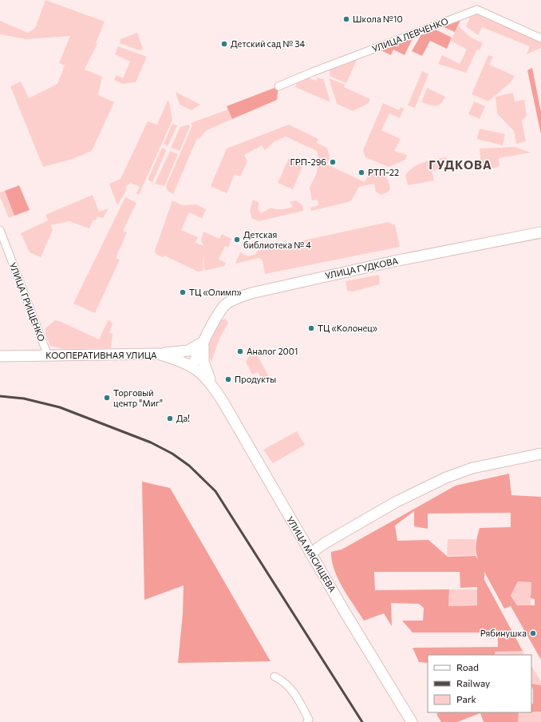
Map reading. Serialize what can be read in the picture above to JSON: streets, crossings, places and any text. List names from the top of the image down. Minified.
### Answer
{"streets":{"main road":["УЛИЦА ГУДКОВА","КООПЕРАТИВНАЯ УЛИЦА","УЛИЦА МЯСИЩЕВА"],"street":["УЛИЦА ЛЕВЧЕНКО","УЛИЦА ГРИЩЕНКО"]},"crossings":[["УЛИЦА ГУДКОВА","КООПЕРАТИВНАЯ УЛИЦА"],["УЛИЦА ГУДКОВА","УЛИЦА МЯСИЩЕВА"],["УЛИЦА ГРИЩЕНКО","КООПЕРАТИВНАЯ УЛИЦА"],["КООПЕРАТИВНАЯ УЛИЦА","УЛИЦА МЯСИЩЕВА"]],"districts":["ГУДКОВА"],"places":["Школа №10","Детский сад № 34","ГРП-296","РТП-22","Детская библиотека № 4","ТЦ «Олимп»","ТЦ «Колонец»","Аналог 2001","Продукты","Торговый центр \"Миг\"","Да!","Рябинушка"],"legend":["Road","Railway","Park"]}
